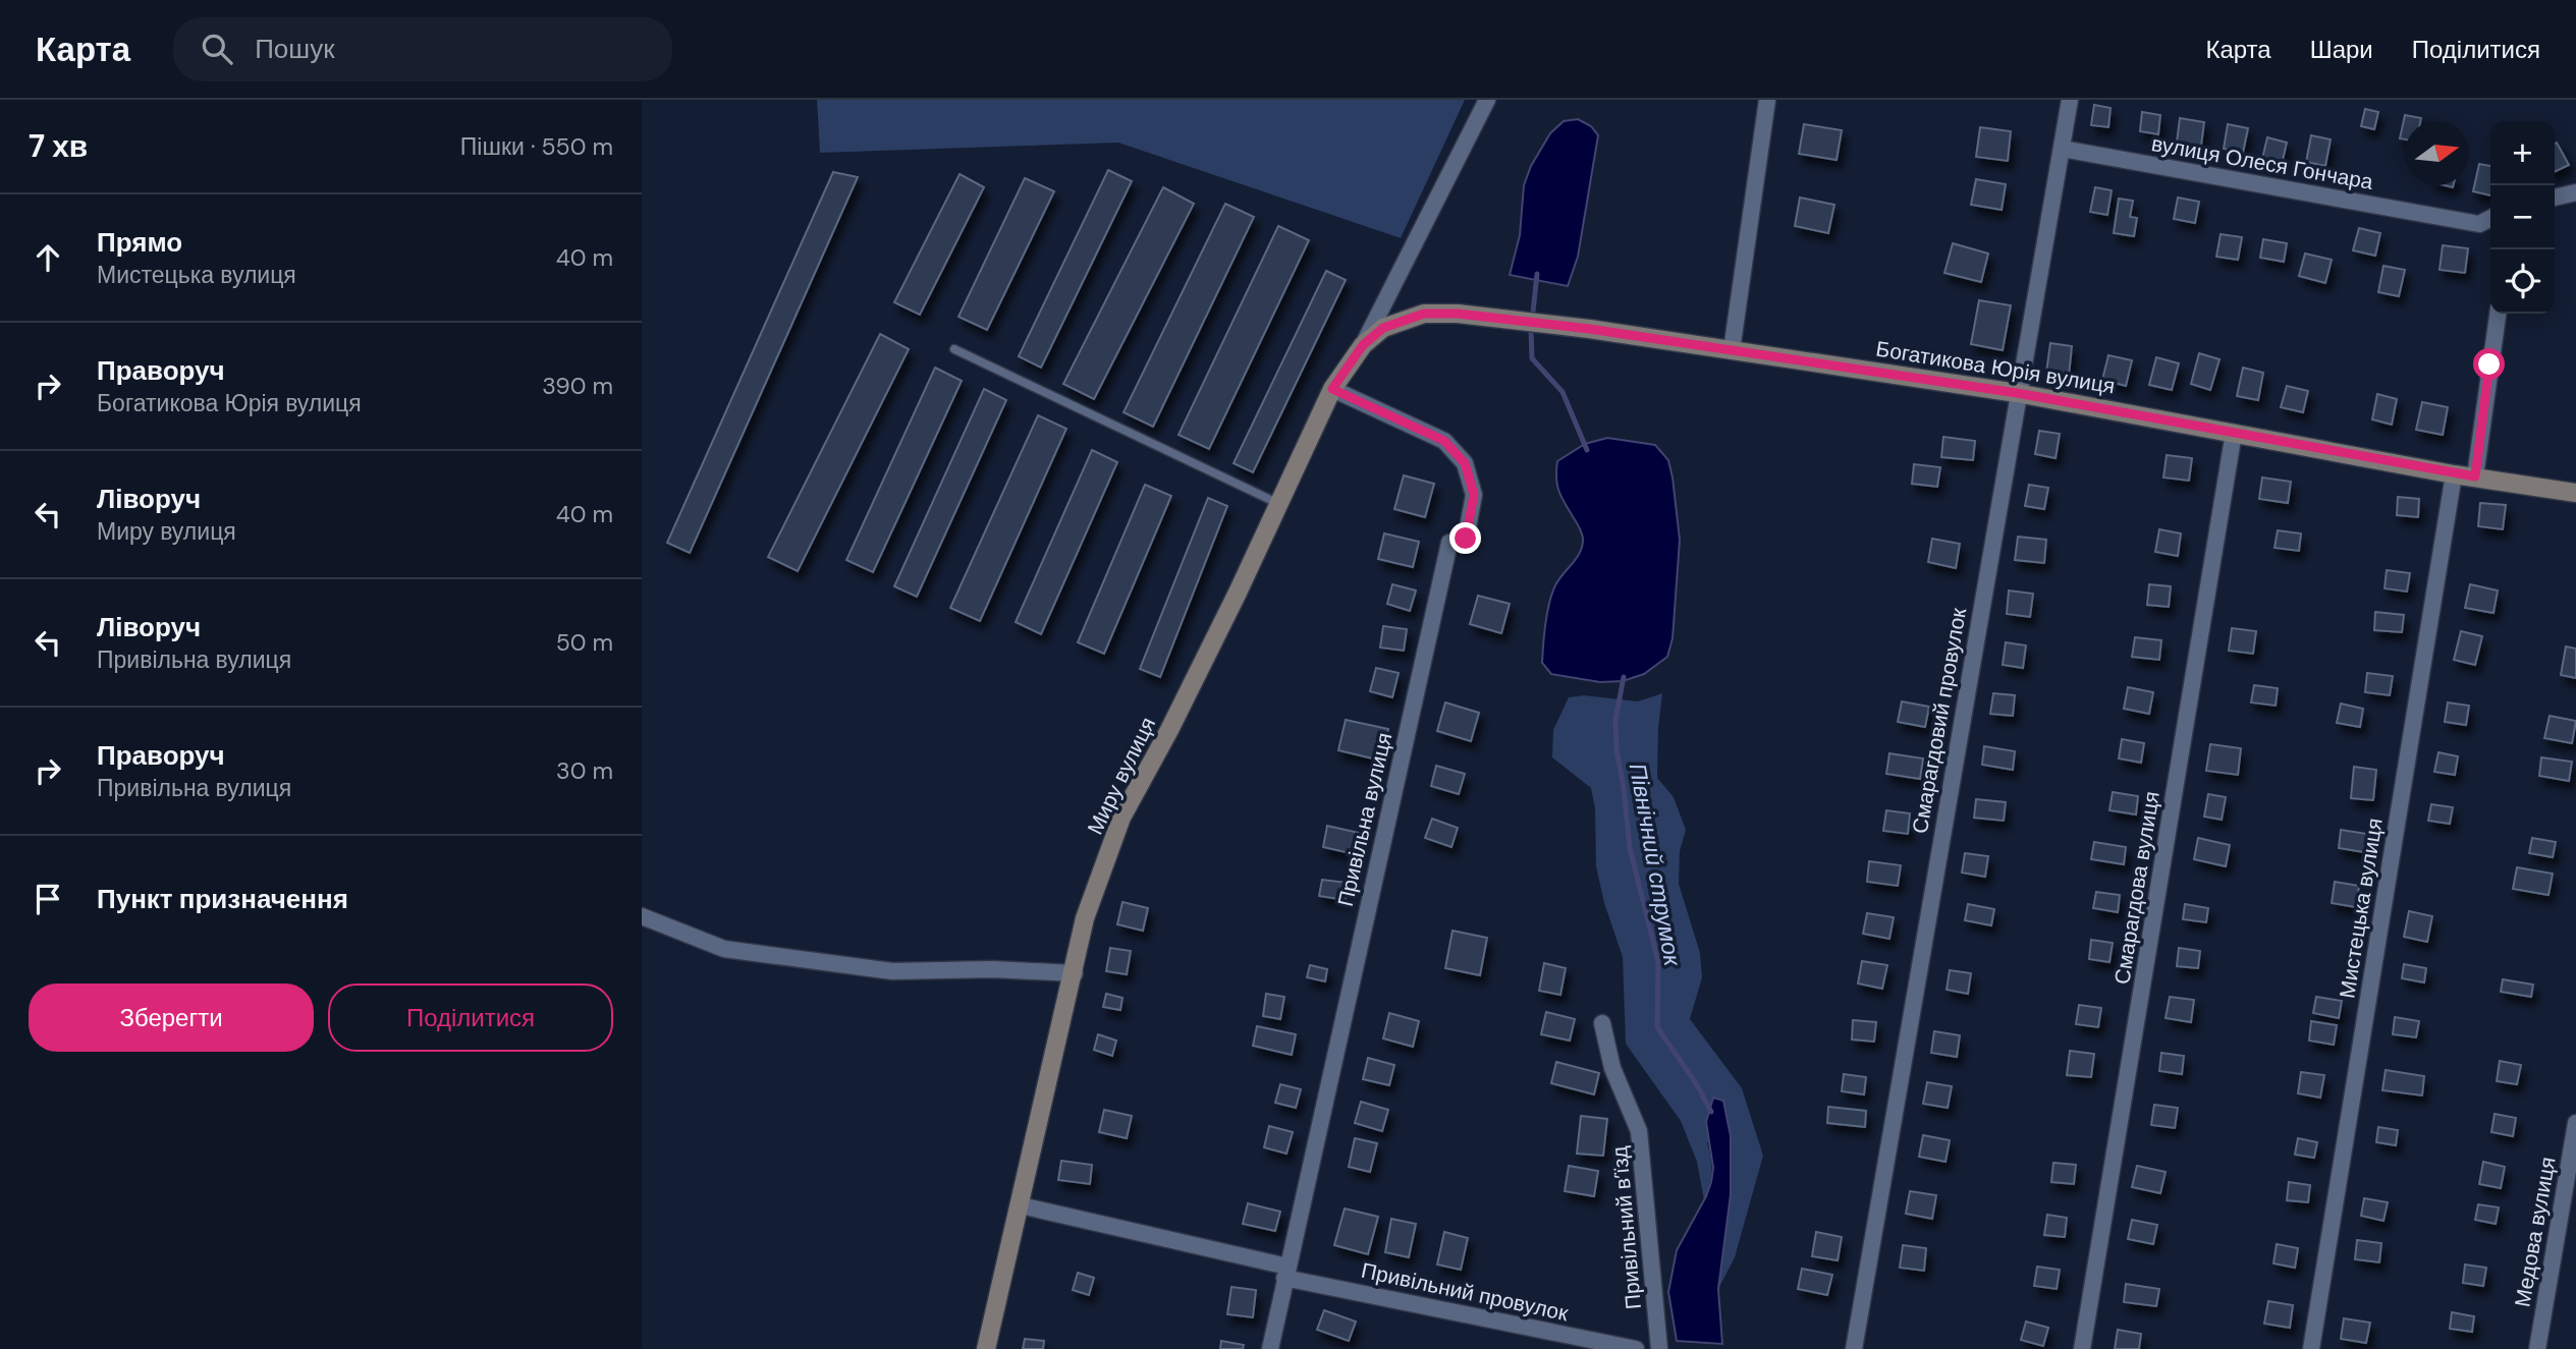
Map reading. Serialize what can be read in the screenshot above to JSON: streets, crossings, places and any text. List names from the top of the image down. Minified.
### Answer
{"streets":{"street":["вулиця Олеся Гончара","Богатикова Юрія вулиця","Смарагдовий провулок","Миру вулиця","Привільна вулиця","Смарагдова вулиця","Мистецька вулиця","Привільний в’їзд","Медова вулиця","Привільний провулок"]},"crossings":[["вулиця Олеся Гончара","Смарагдовий провулок"],["Богатикова Юрія вулиця","Смарагдовий провулок"],["Богатикова Юрія вулиця","Миру вулиця"],["Богатикова Юрія вулиця","Смарагдова вулиця"],["Богатикова Юрія вулиця","Мистецька вулиця"],["Миру вулиця","Привільна вулиця"],["Миру вулиця","Привільний провулок"],["Привільна вулиця","Привільний провулок"]],"water":["Північний струмок"],"north":"right","page":{"header":"Карта","search":"Пошук","nav":["Карта","Шари","Поділитися"],"heading":["7 хв","Пішки · 550 m"],"map_buttons":["+","−"],"list":[["Прямо","Мистецька вулиця","40 m"],["Праворуч","Богатикова Юрія вулиця","390 m"],["Ліворуч","Миру вулиця","40 m"],["Ліворуч","Привільна вулиця","50 m"],["Праворуч","Привільна вулиця","30 m"],"Пункт призначення"],"buttons":["Зберегти","Поділитися"]}}
